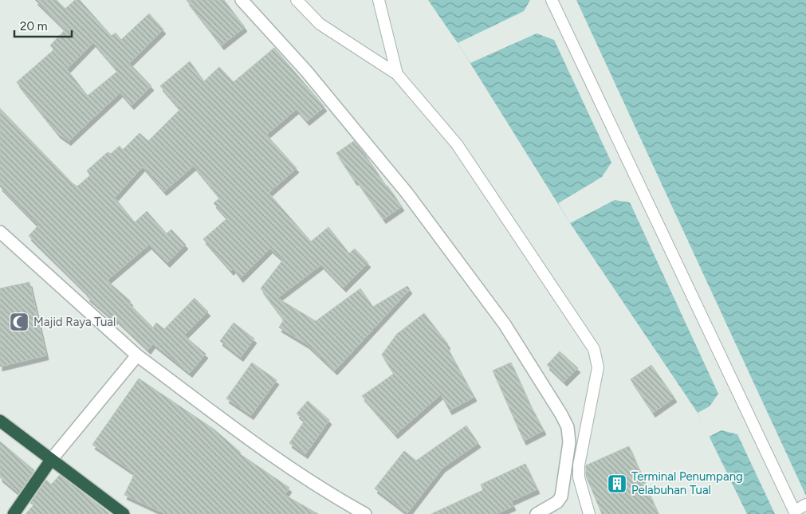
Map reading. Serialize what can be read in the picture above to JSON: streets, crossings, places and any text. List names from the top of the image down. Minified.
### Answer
{"places":{"mosque":["Majid Raya Tual"],"building":["Terminal Penumpang Pelabuhan Tual"]},"scale_bar":"20 m"}
